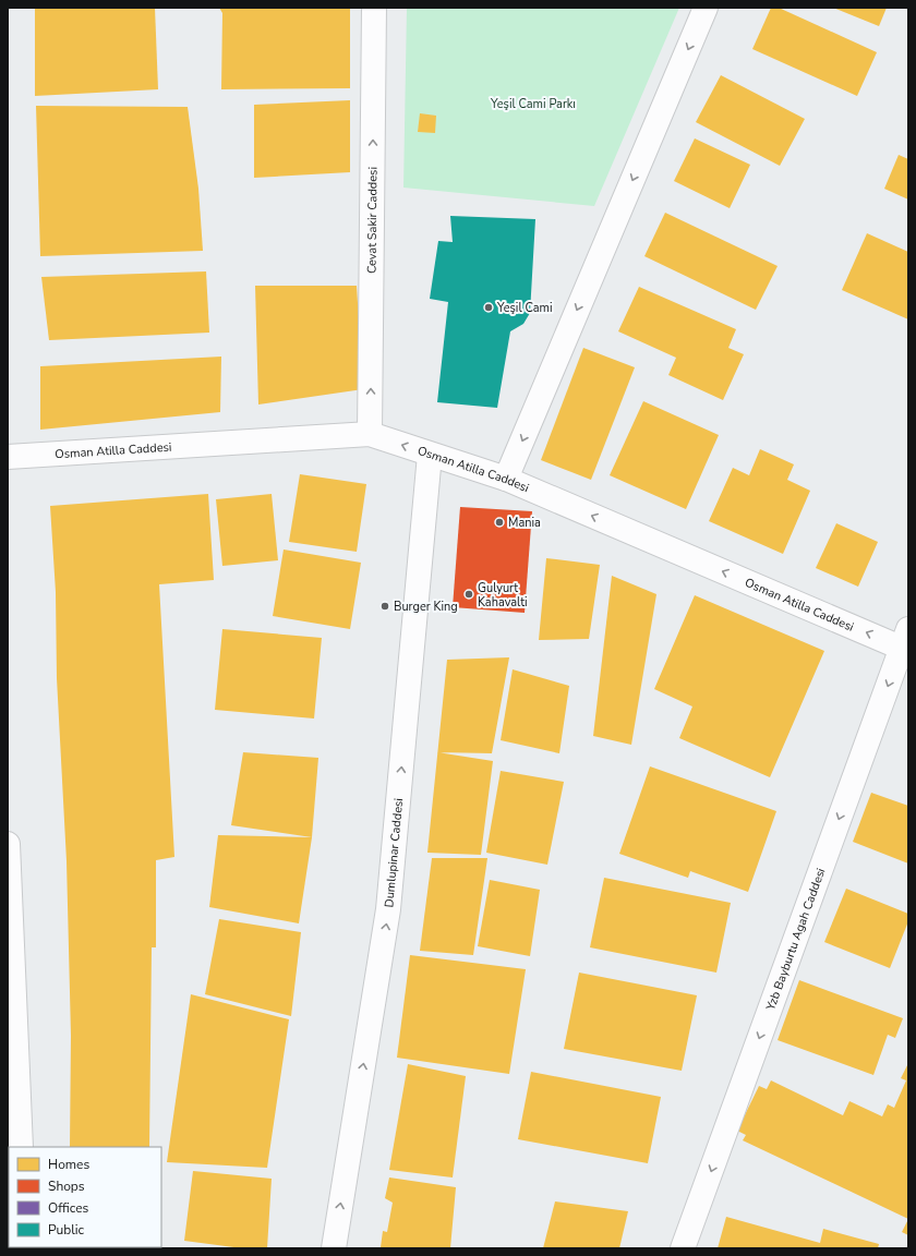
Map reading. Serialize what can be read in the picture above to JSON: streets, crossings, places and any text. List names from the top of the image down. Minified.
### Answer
{"streets":{"street":["Cevat Sakir Caddesi","Osman Atilla Caddesi","Dumlupinar Caddesi","Yzb Bayburtu Agah Caddesi"]},"crossings":[["Cevat Sakir Caddesi","Osman Atilla Caddesi"],["Osman Atilla Caddesi","Dumlupinar Caddesi"],["Osman Atilla Caddesi","Yzb Bayburtu Agah Caddesi"]],"one_way":["Osman Atilla Caddesi","Dumlupinar Caddesi","Yzb Bayburtu Agah Caddesi"],"parks":["Yeşil Cami Parkı"],"places":["Yeşil Cami","Mania","Gulyurt Kahavalti","Burger King"],"legend":["Homes","Shops","Offices","Public"]}
